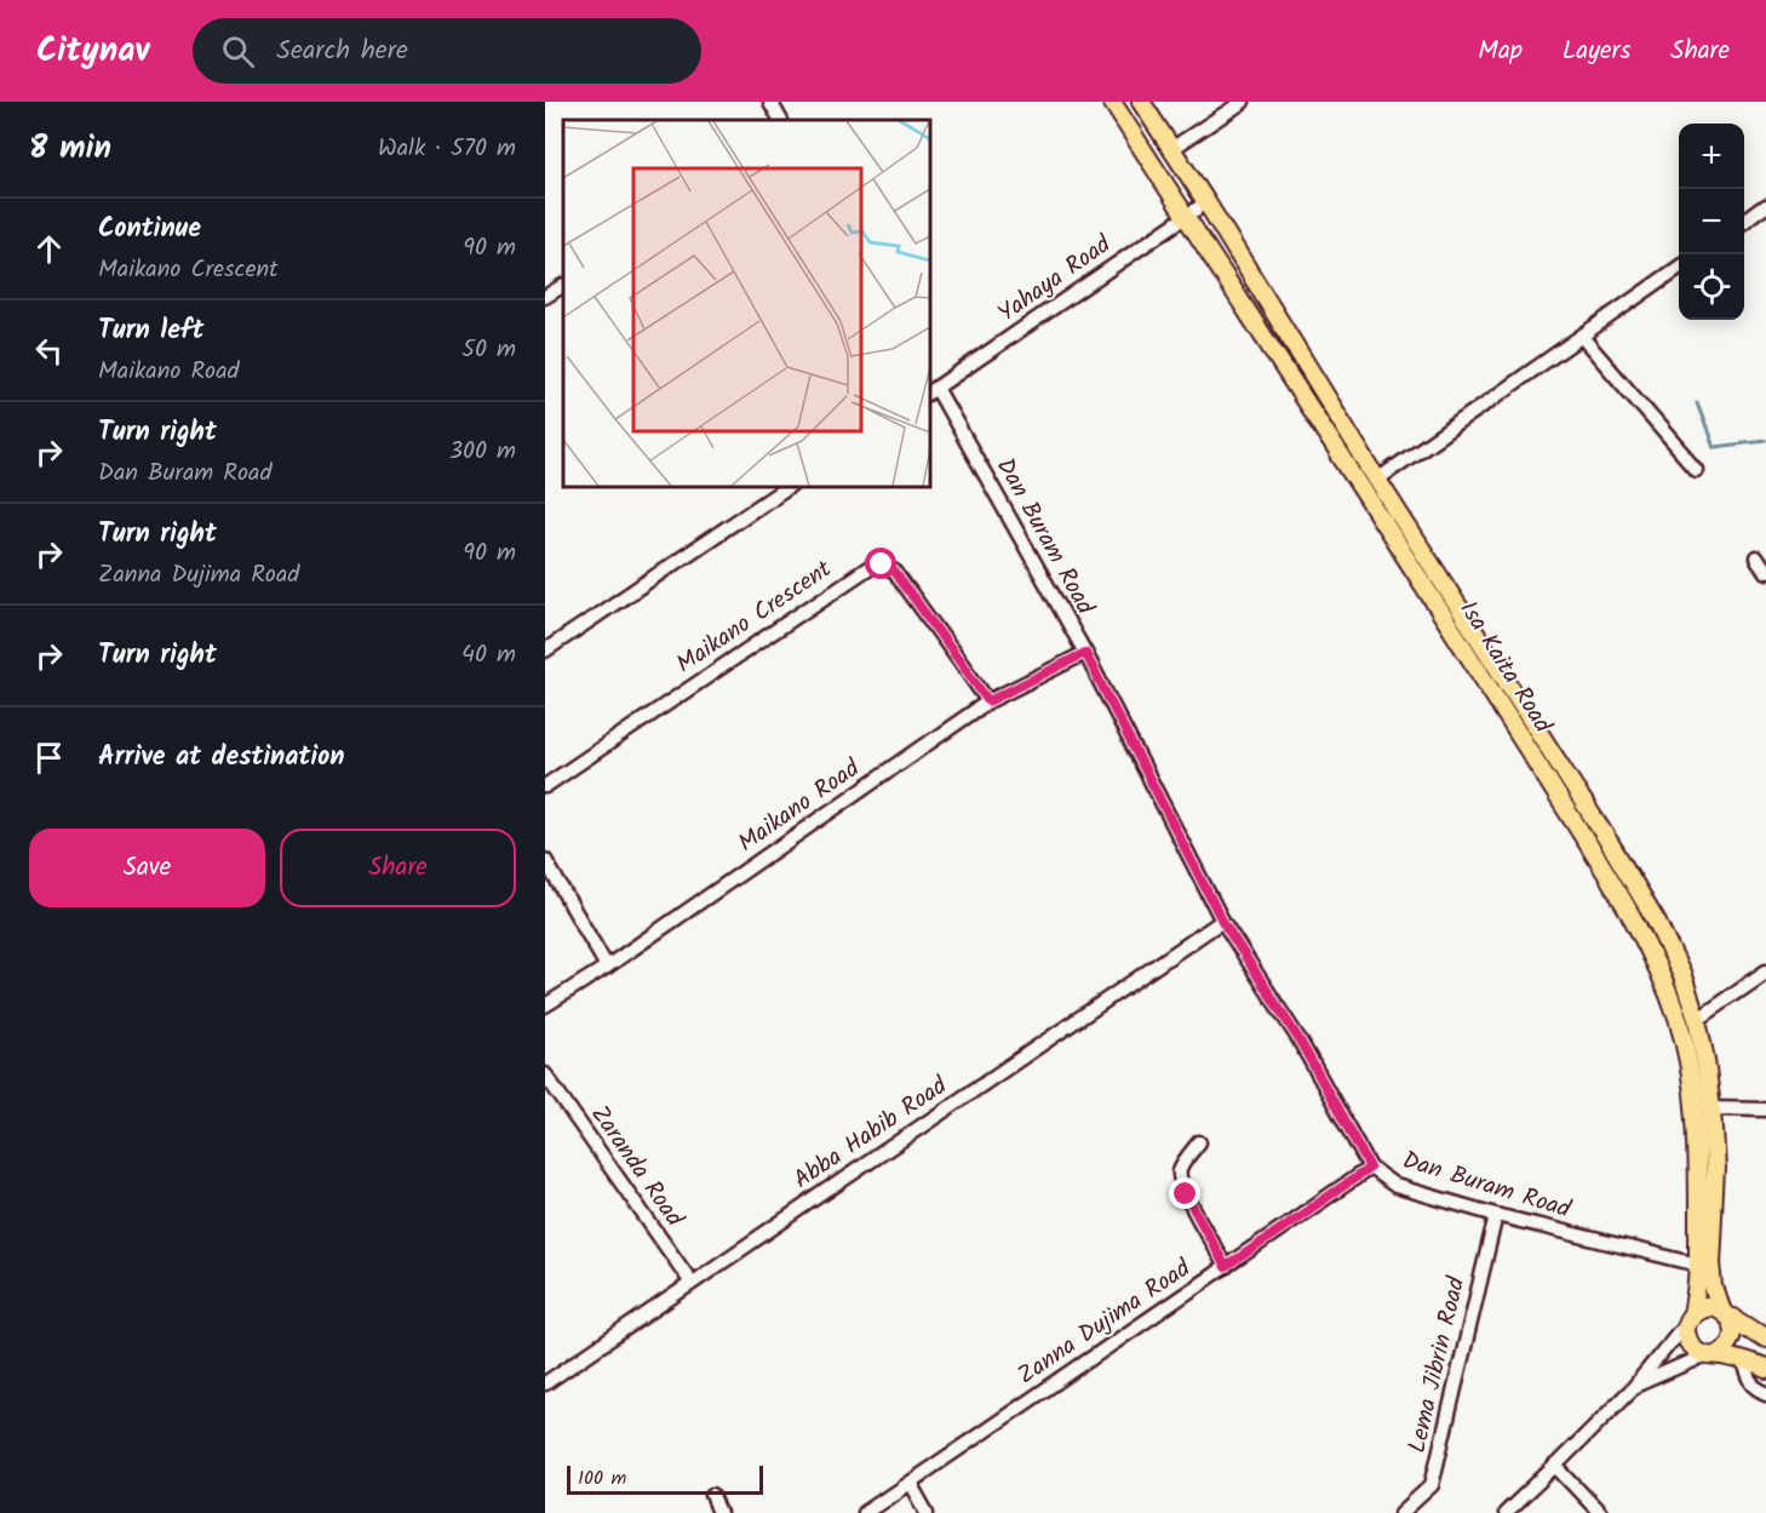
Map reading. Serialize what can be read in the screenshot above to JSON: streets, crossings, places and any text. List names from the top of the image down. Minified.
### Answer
{"streets":{"main road":["Isa Kaita Road"],"street":["Yahaya Road","Dan Buram Road","Maikano Crescent","Maikano Road","Abba Habib Road","Zaranda Road","Zanna Dujima Road","Lema Jibrin Road"]},"crossings":[["Yahaya Road","Dan Buram Road"],["Yahaya Road","Isa Kaita Road"],["Dan Buram Road","Isa Kaita Road"],["Dan Buram Road","Maikano Road"],["Dan Buram Road","Abba Habib Road"],["Dan Buram Road","Zanna Dujima Road"],["Dan Buram Road","Lema Jibrin Road"],["Maikano Crescent","Maikano Road"],["Abba Habib Road","Zaranda Road"]],"scale_bar":"100 m","page":{"header":"Citynav","search":"Search here","nav":["Map","Layers","Share"],"heading":["8 min","Walk · 570 m"],"map_buttons":["+","−"],"list":[["Continue","Maikano Crescent","90 m"],["Turn left","Maikano Road","50 m"],["Turn right","Dan Buram Road","300 m"],["Turn right","Zanna Dujima Road","90 m"],["Turn right","40 m"],"Arrive at destination"],"buttons":["Save","Share"],"scale":"100 m"}}
